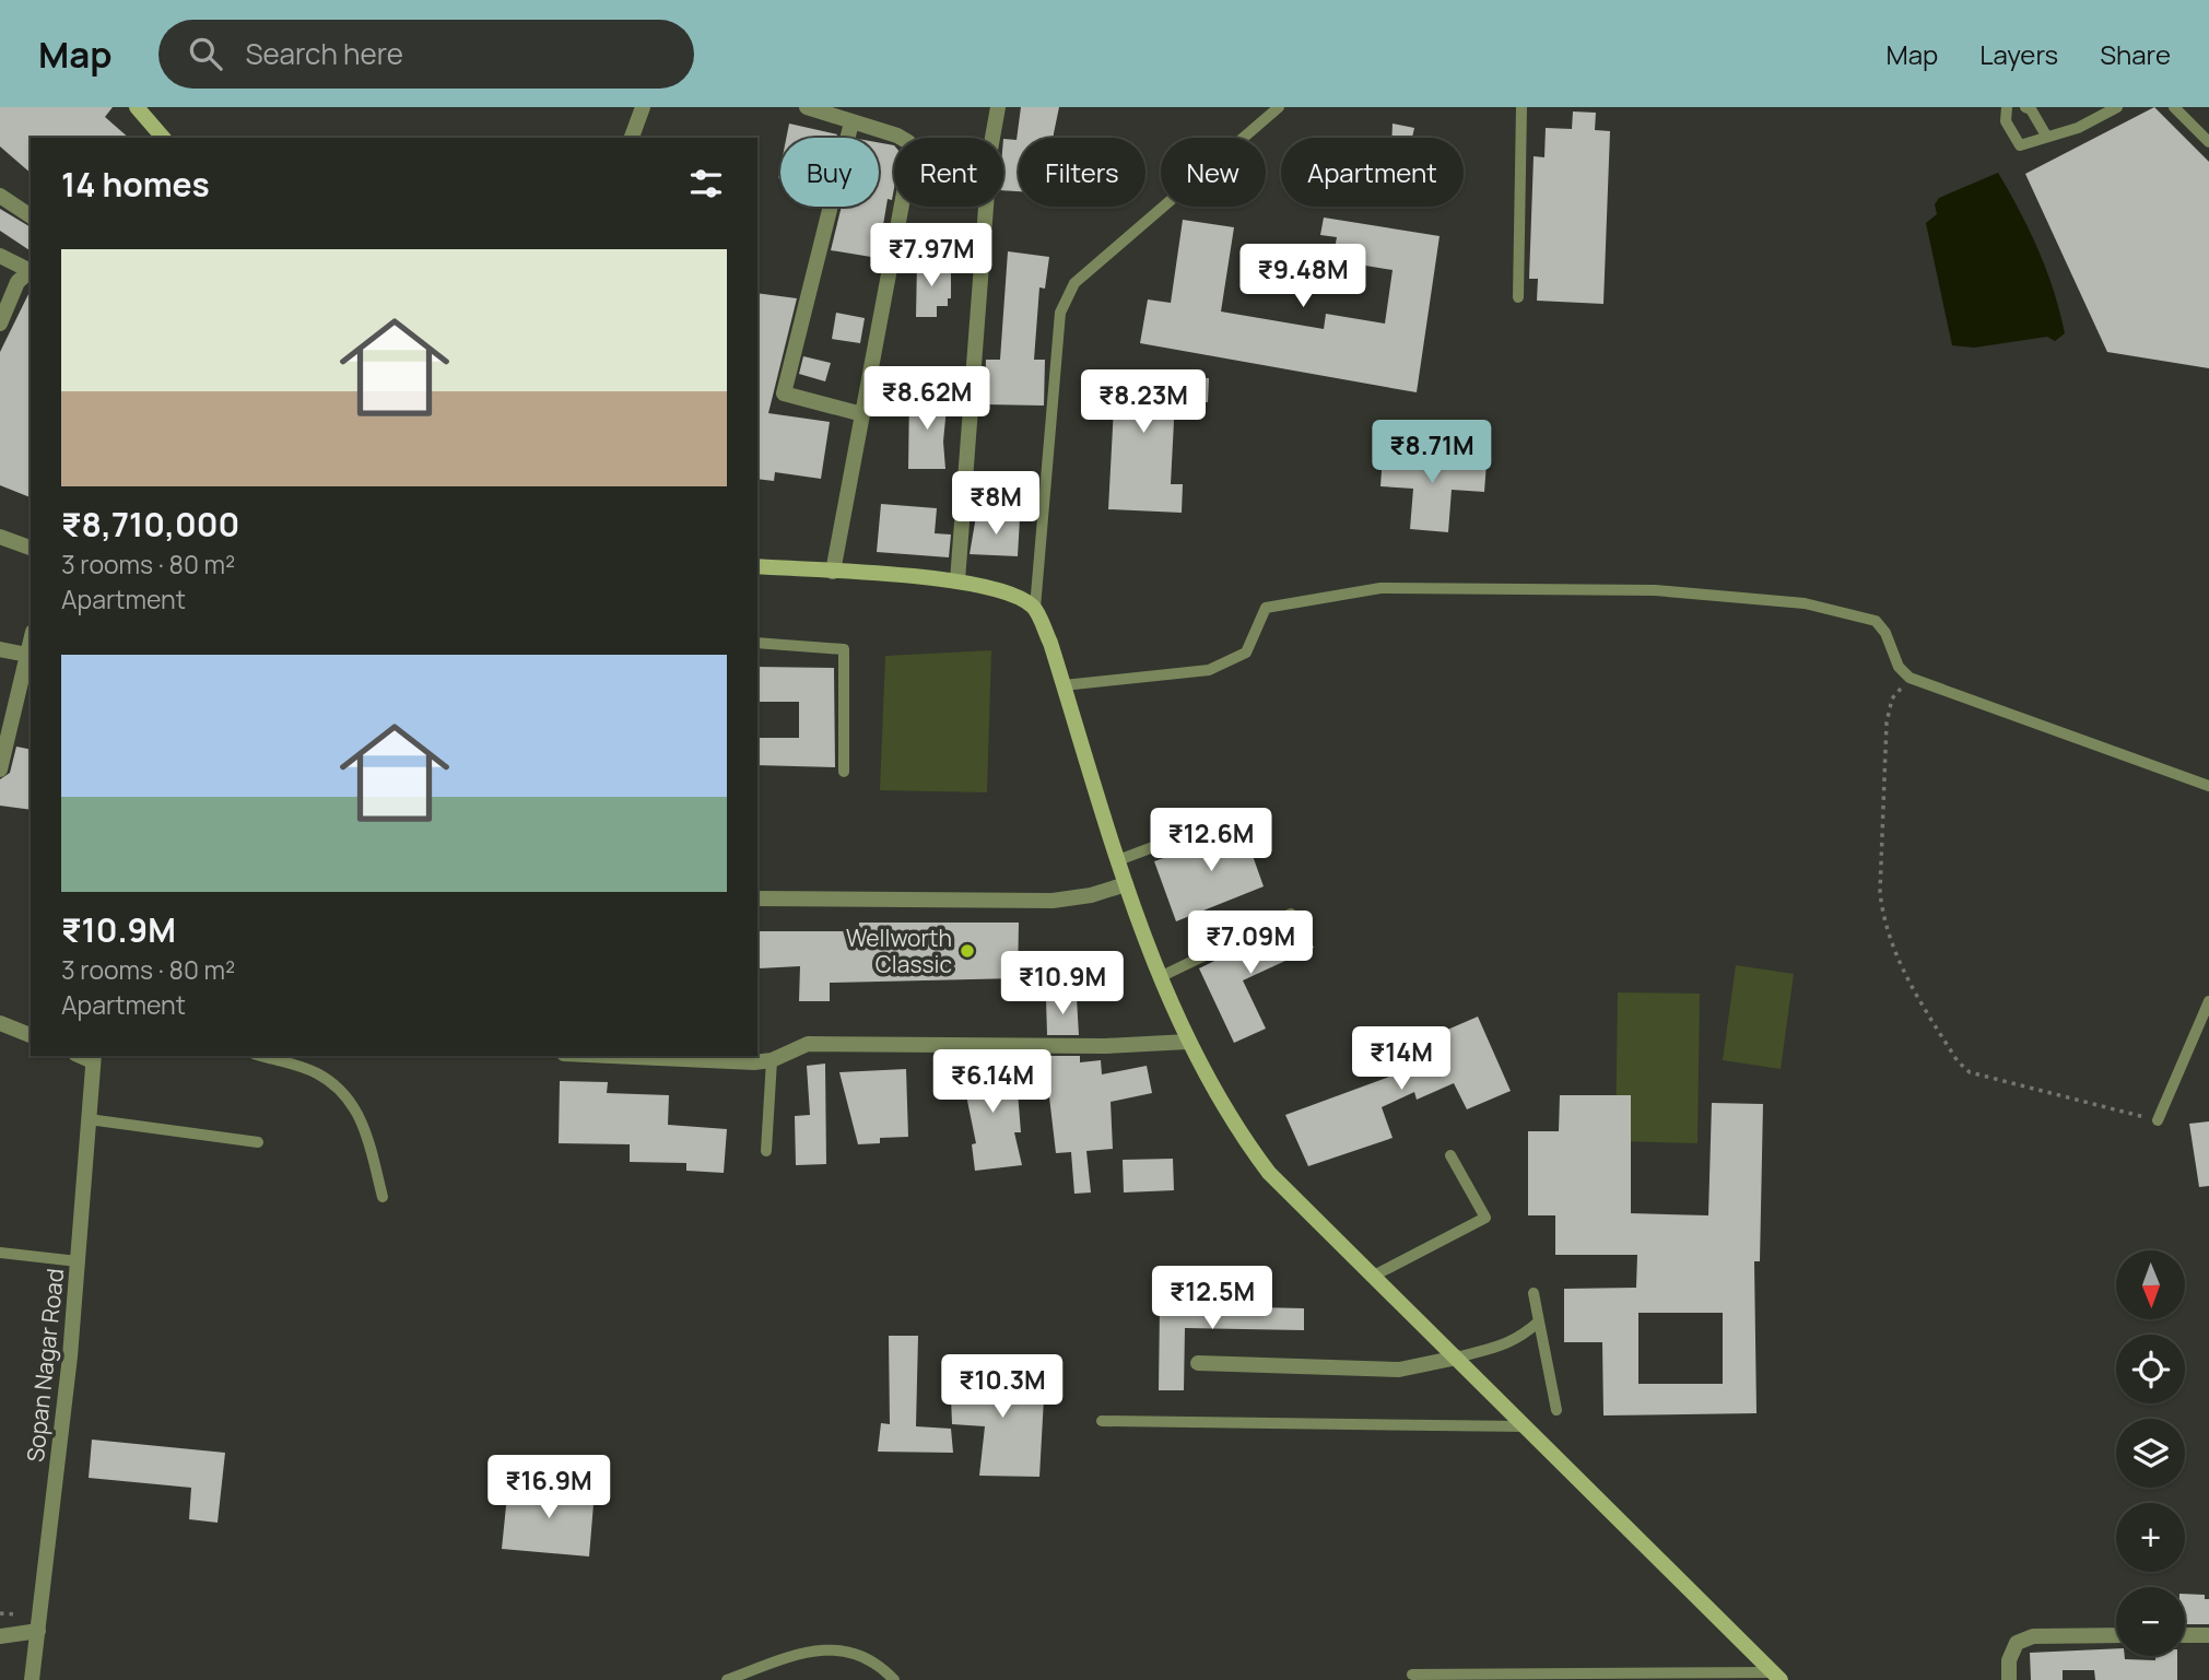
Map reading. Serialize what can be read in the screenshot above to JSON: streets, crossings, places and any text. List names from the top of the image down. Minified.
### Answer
{"streets":{"street":["Sopan Nagar Road"]},"places":["Wellworth Classic"],"north":"bottom","page":{"header":"Map","search":"Search here","nav":["Map","Layers","Share"],"chip":["Buy","Rent","Filters","New","Apartment"],"heading":"14 homes","price":["₹7.97M","₹9.48M","₹8.62M","₹8.23M","₹8.71M","₹8M","₹12.6M","₹7.09M","₹10.9M","₹14M","₹6.14M","₹12.5M","₹10.3M","₹16.9M"],"list":[{"name":"₹8,710,000","note":"3 rooms · 80 m² · Apartment"},{"name":"₹10.9M","note":"3 rooms · 80 m² · Apartment"}],"map_buttons":["+","−"]}}
